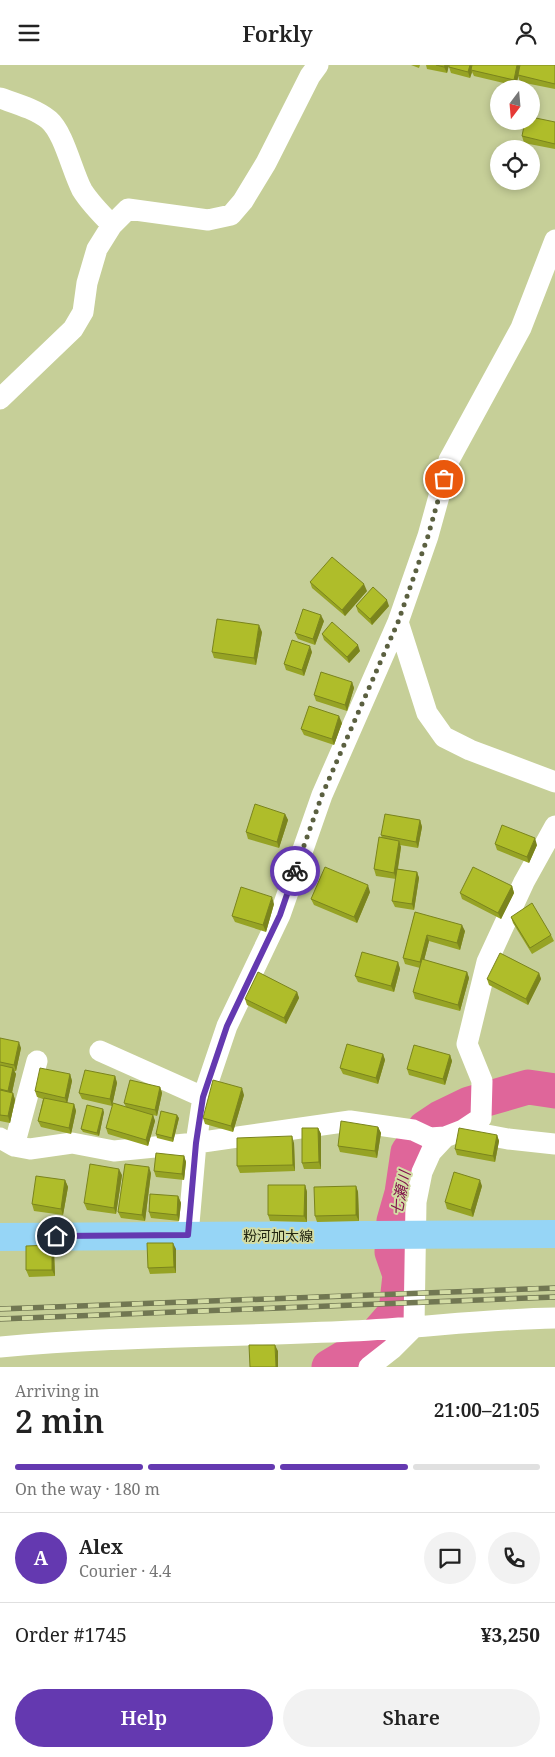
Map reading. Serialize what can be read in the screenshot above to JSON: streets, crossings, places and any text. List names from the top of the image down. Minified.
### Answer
{"streets":{"main road":["粉河加太線"]},"water":["七瀬川"],"north":"bottom","page":{"header":"Forkly","heading":["2 min","Arriving in","21:00–21:05"],"panel":["Alex","Courier · 4.4","Order #1745","¥3,250"],"bar":"On the way · 180 m","round":"A","buttons":["Help","Share"]}}
